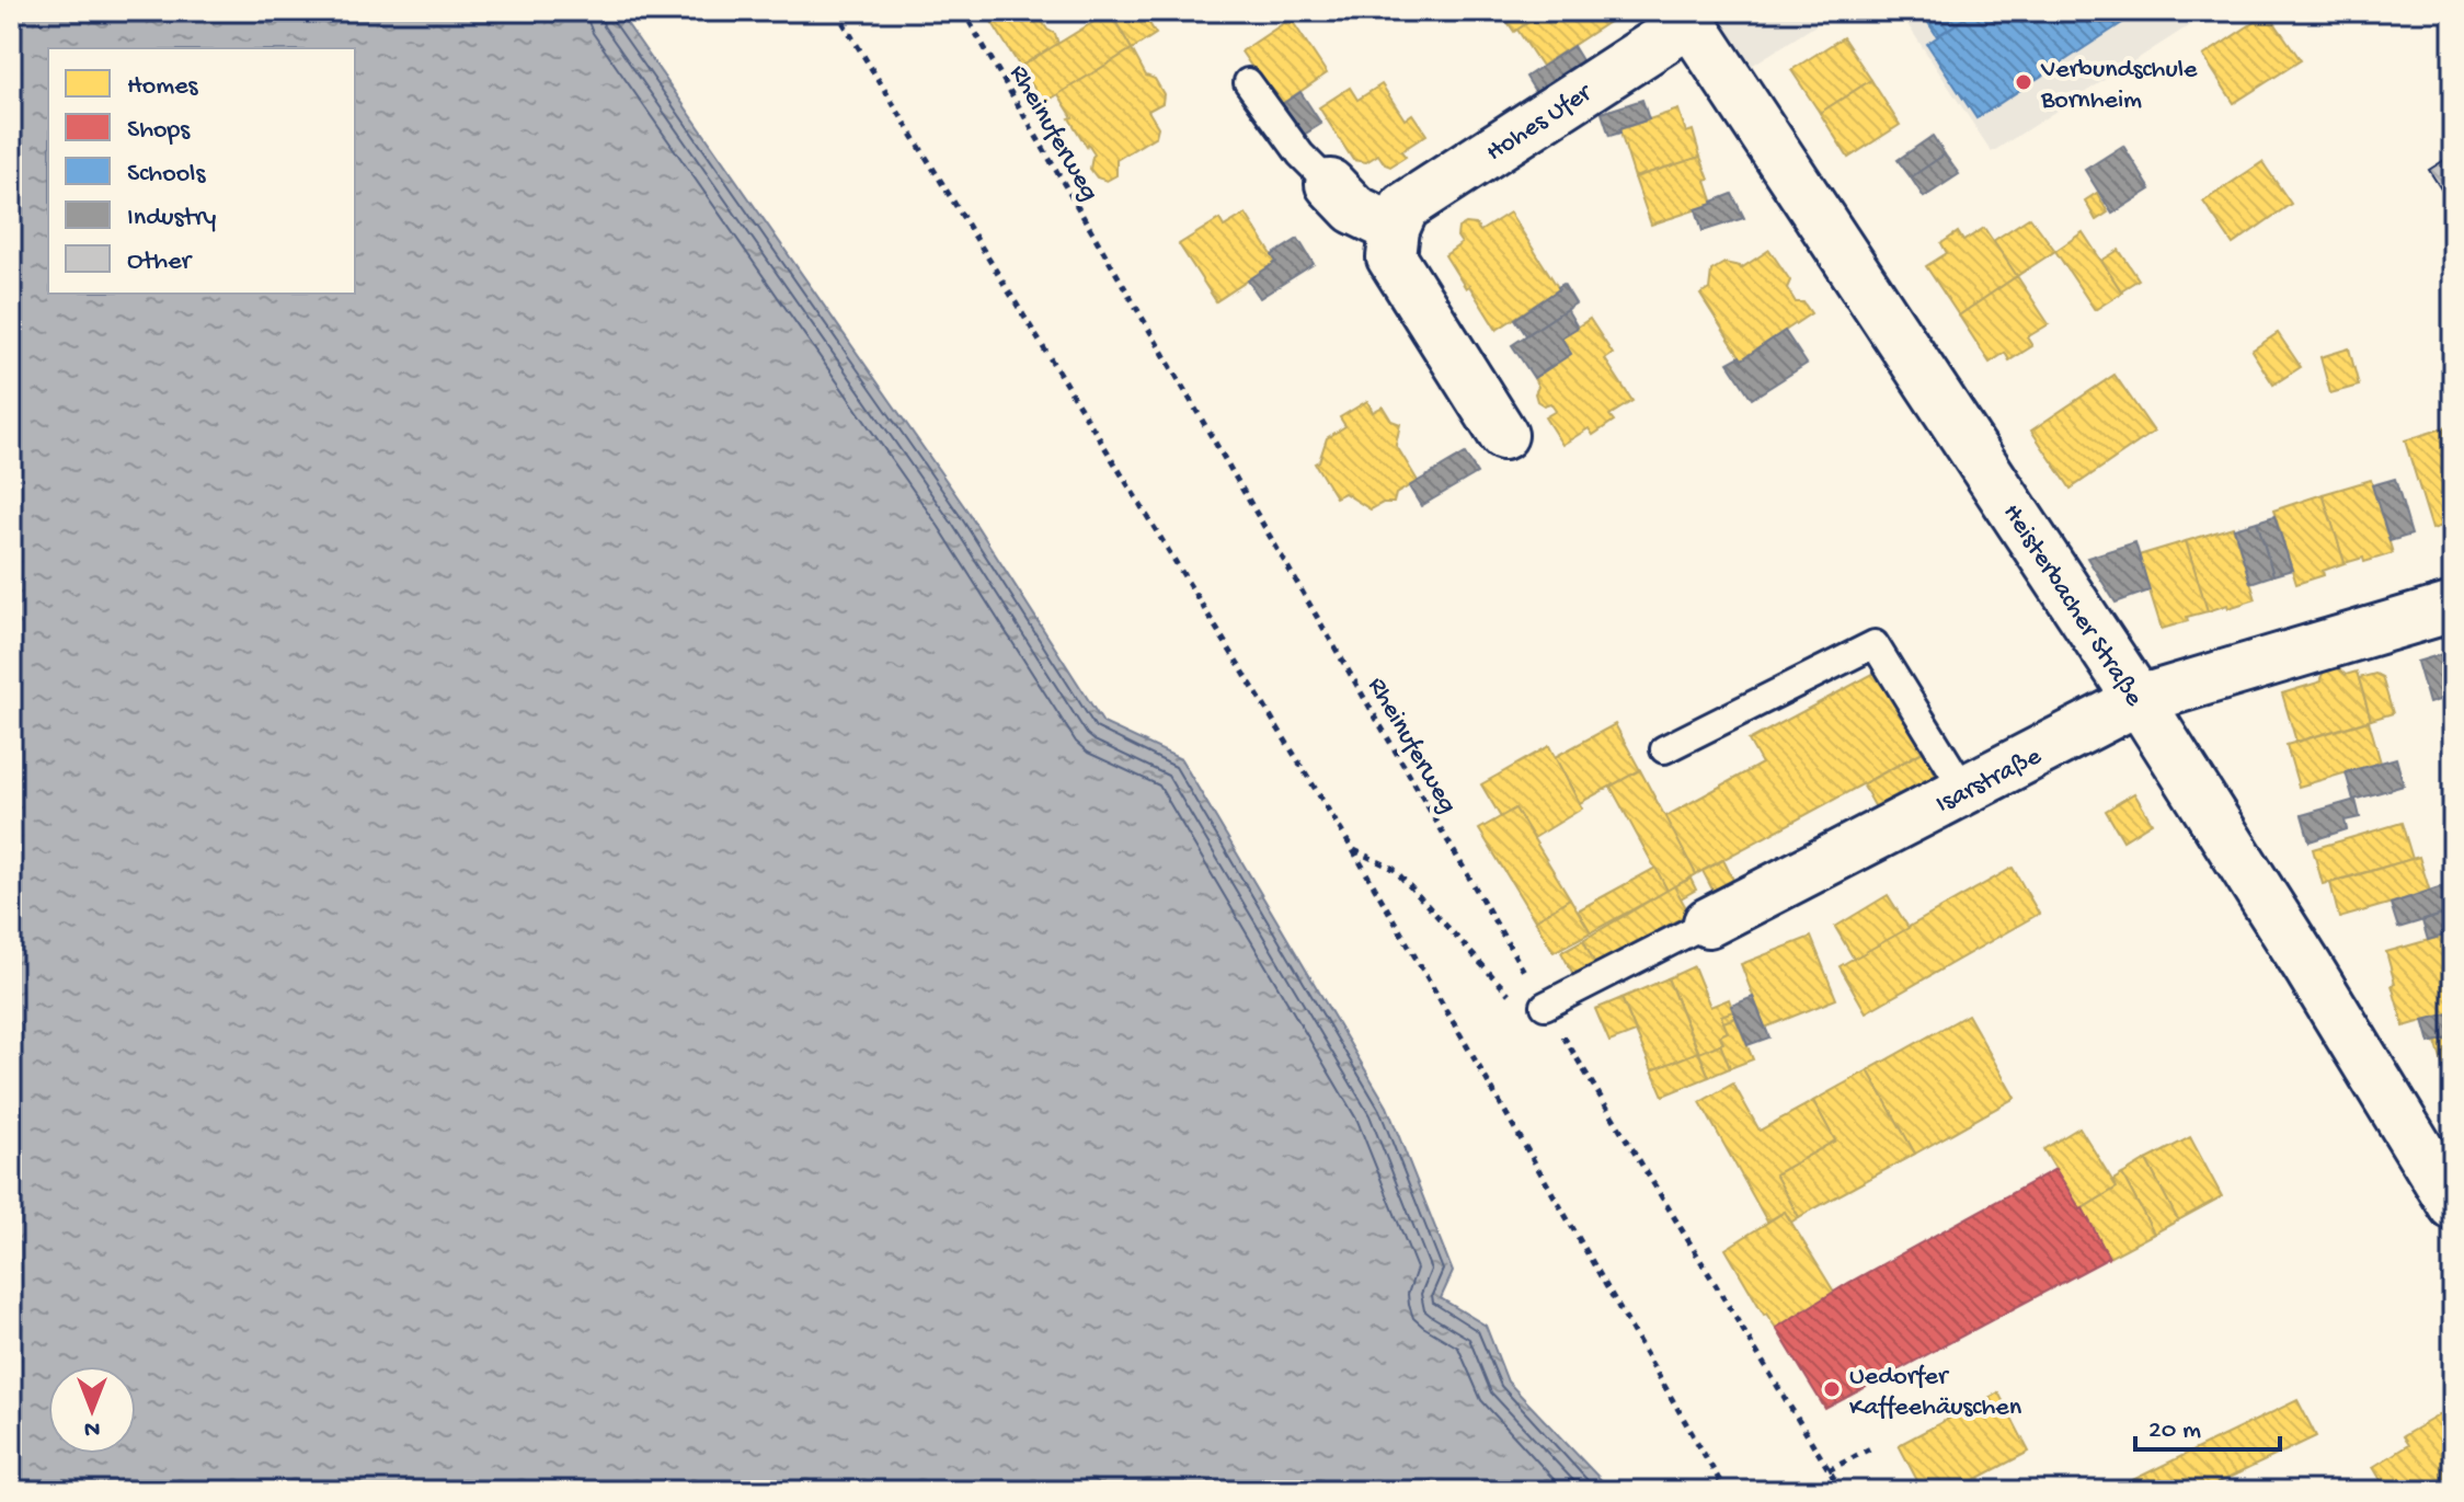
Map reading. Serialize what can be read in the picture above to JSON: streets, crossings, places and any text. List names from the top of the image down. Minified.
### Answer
{"streets":{"street":["Hohes Ufer","Heisterbacher Straße","Isarstraße"],"path":["Rheinuferweg"]},"crossings":[["Hohes Ufer","Heisterbacher Straße"],["Rheinuferweg","Isarstraße"],["Heisterbacher Straße","Isarstraße"]],"places":["Verbundschule Bornheim","Uedorfer Kaffeehäuschen"],"legend":["Homes","Shops","Schools","Industry","Other"],"scale_bar":"20 m","north":"bottom"}
